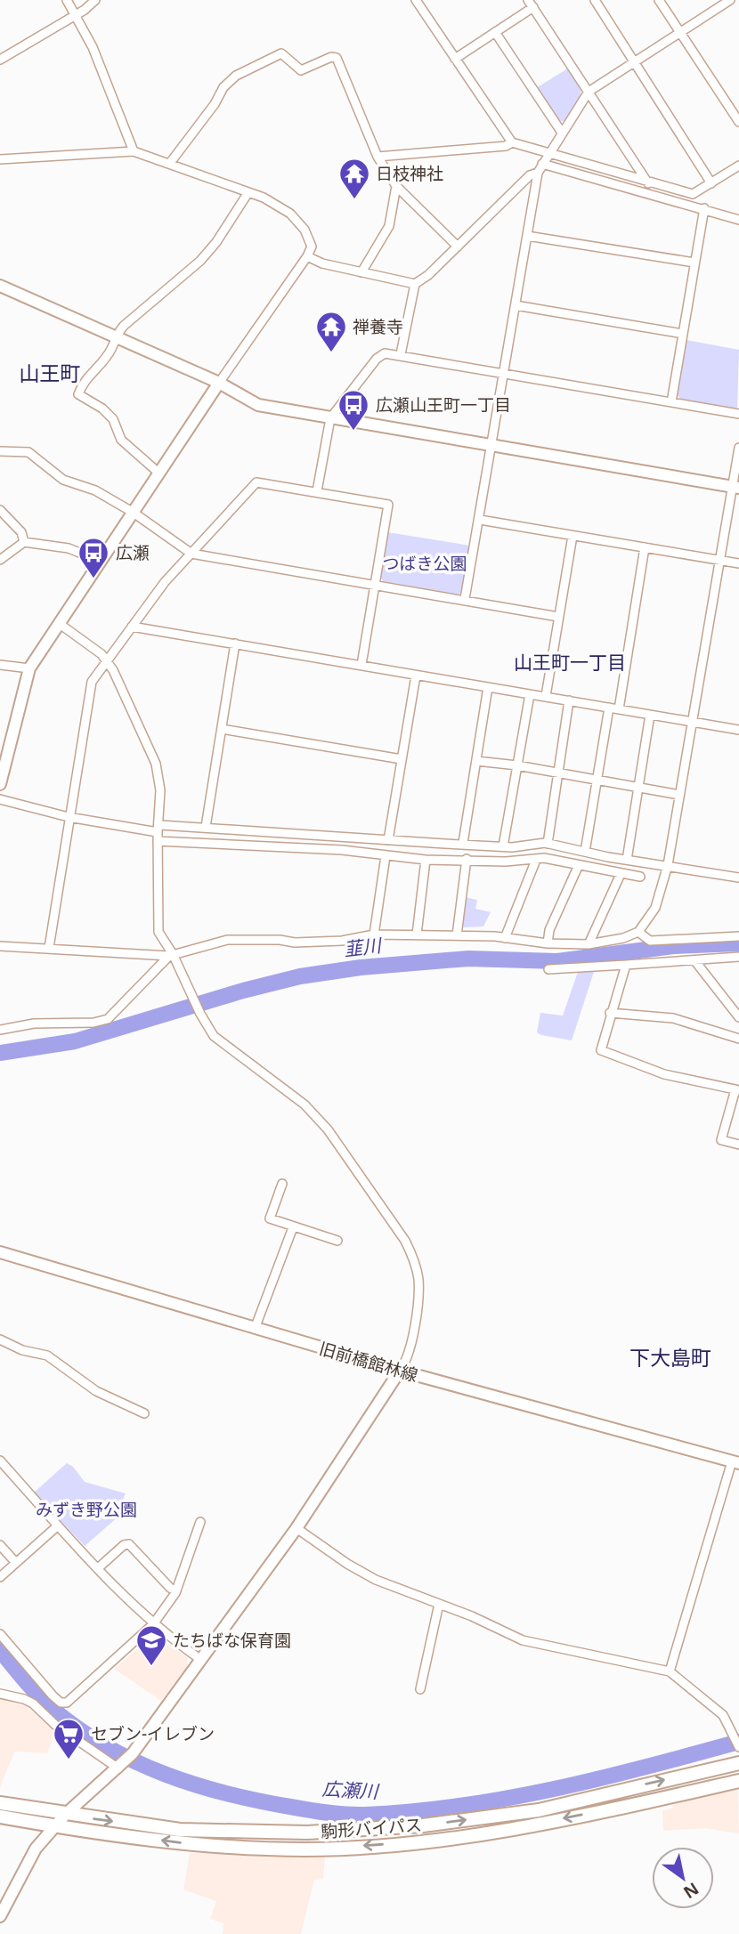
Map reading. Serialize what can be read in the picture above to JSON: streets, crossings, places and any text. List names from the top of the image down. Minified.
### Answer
{"streets":{"main road":["駒形バイパス"],"street":["旧前橋館林線"]},"districts":["山王町","山王町一丁目","下大島町"],"water":["韮川","広瀬川"],"parks":["つばき公園","みずき野公園"],"places":{"temple":["日枝神社","禅養寺"],"bus stop":["広瀬山王町一丁目","広瀬"],"school or university":["たちばな保育園"],"supermarket":["セブン-イレブン"]},"north":"bottom right"}
